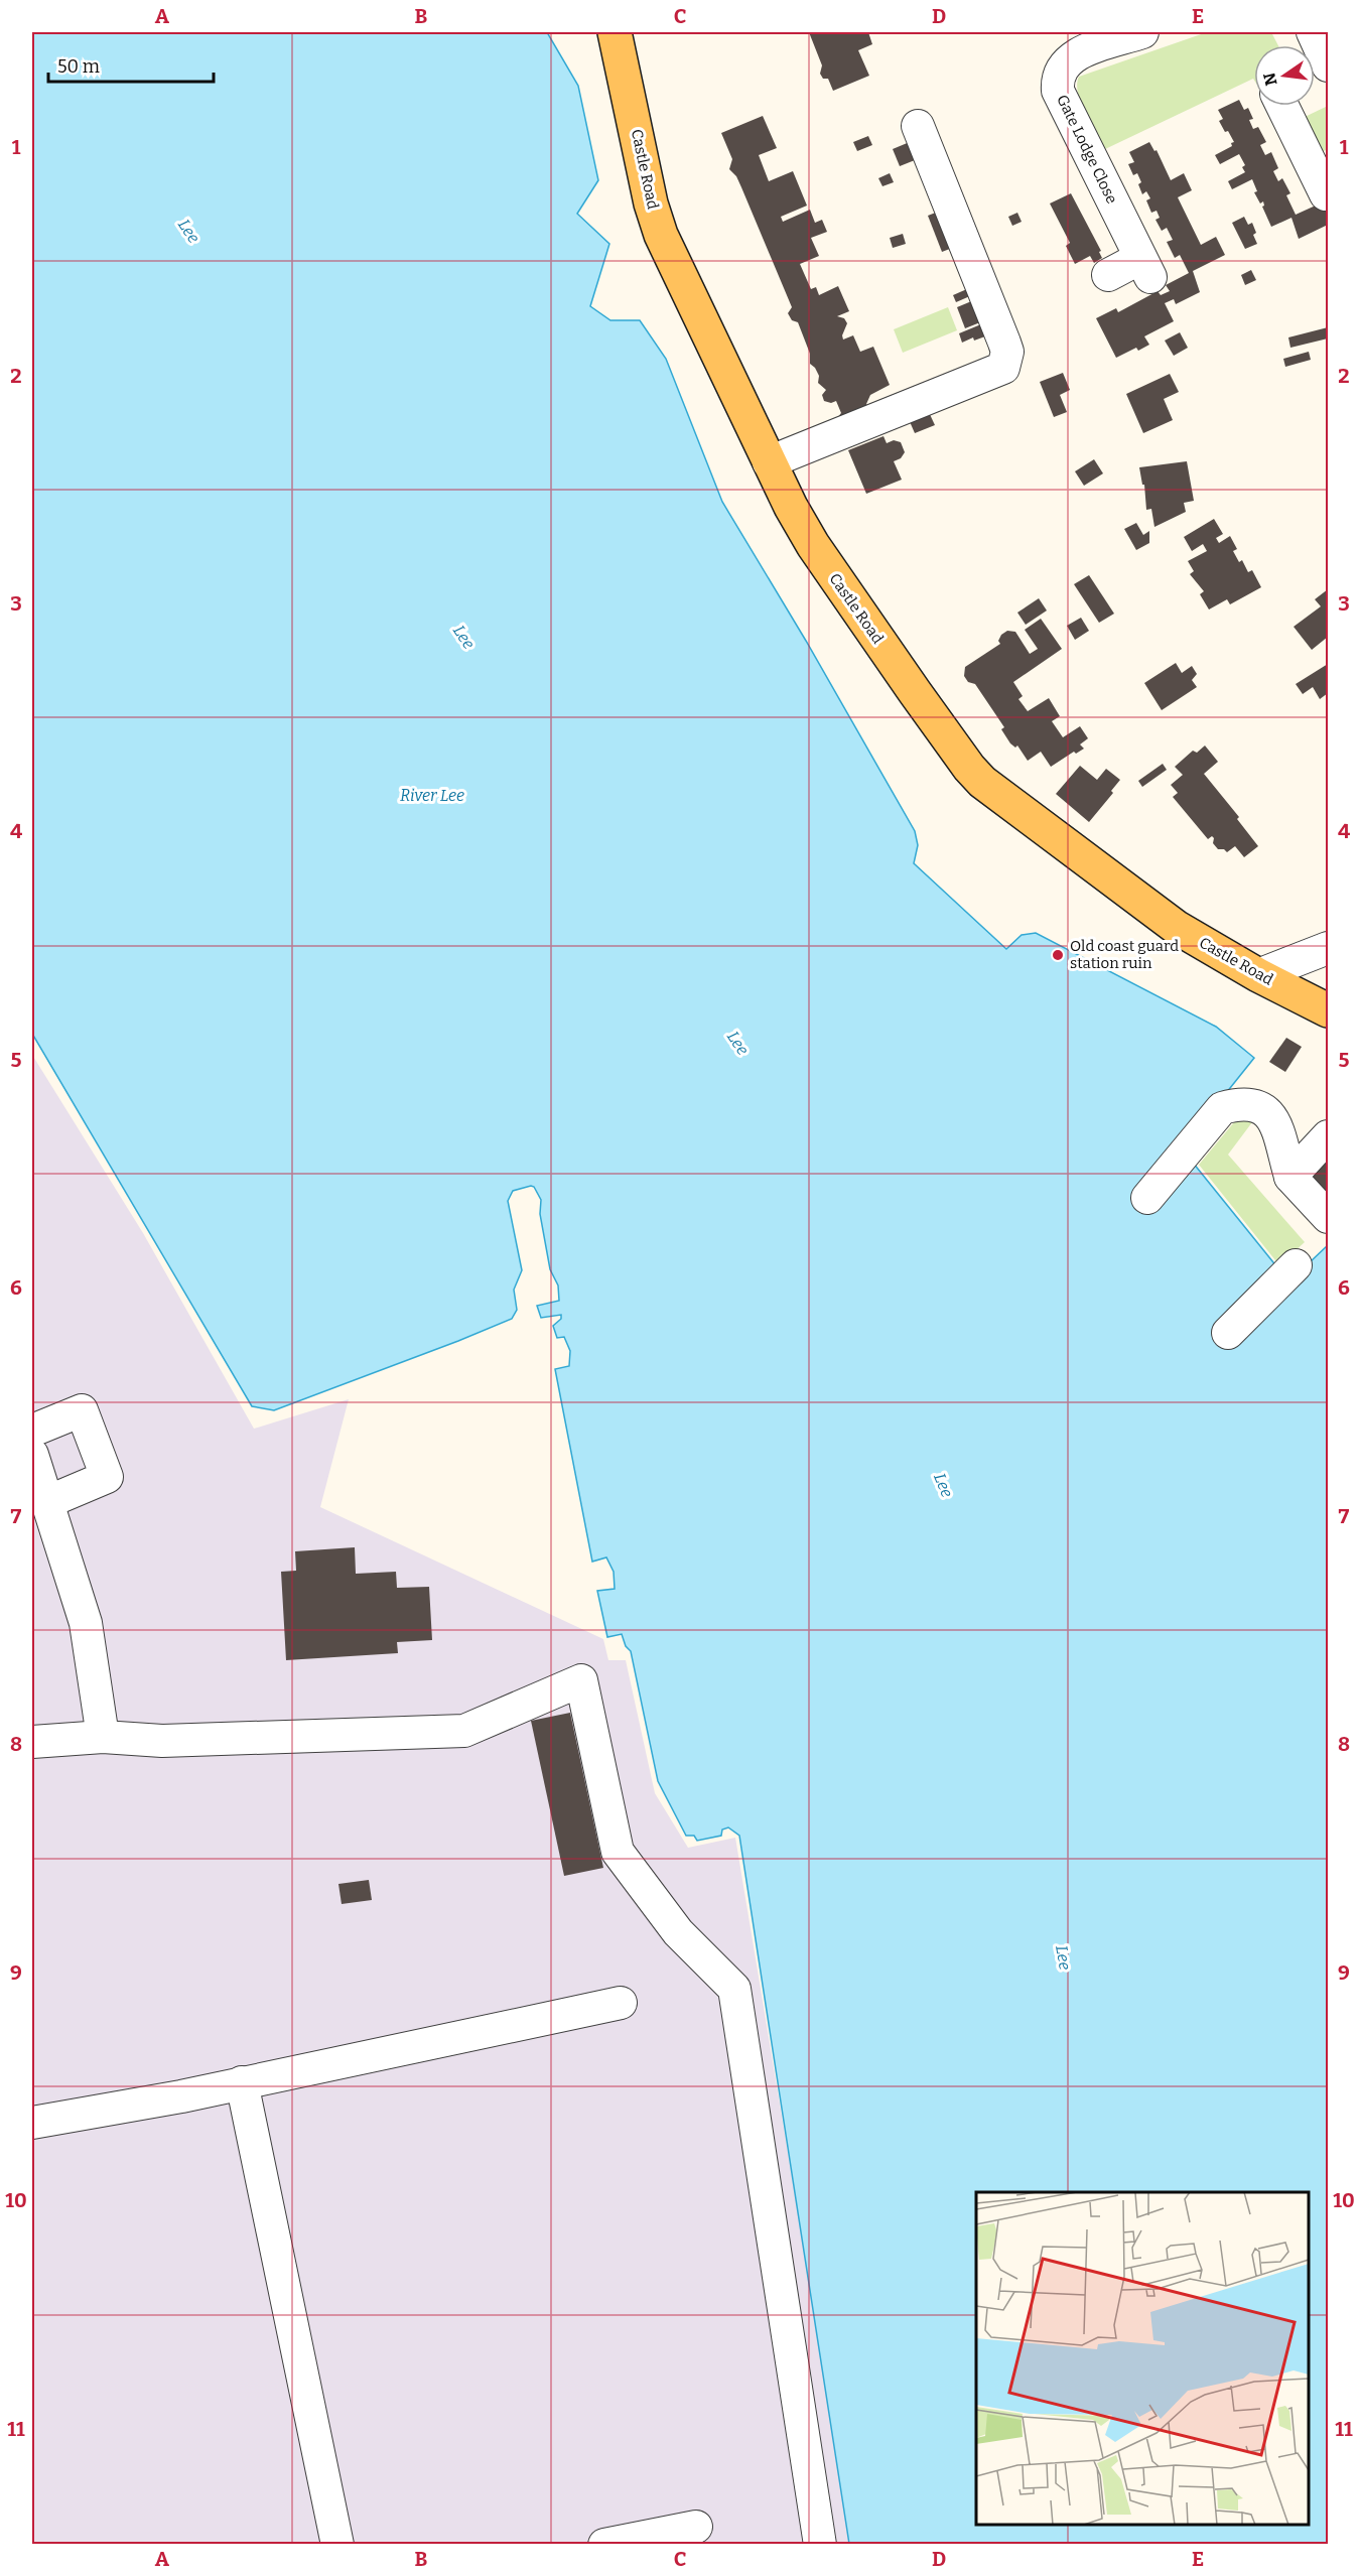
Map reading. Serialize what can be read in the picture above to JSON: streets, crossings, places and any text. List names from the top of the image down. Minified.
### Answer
{"streets":{"main road":["Castle Road"],"street":["Gate Lodge Close"]},"water":["Lee","River Lee"],"places":["Old coast guard station ruin"],"scale_bar":"50 m","north":"left","grid":{"columns":["A","B","C","D","E"],"rows":["1","2","3","4","5","6","7","8","9","10","11"]}}
